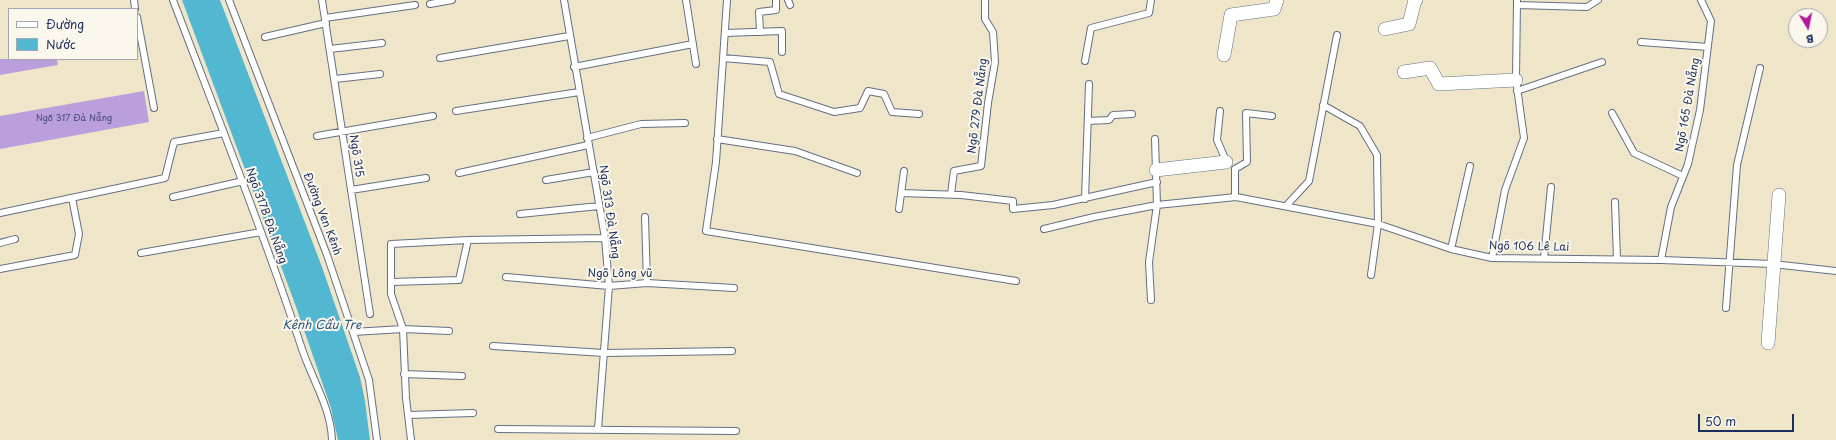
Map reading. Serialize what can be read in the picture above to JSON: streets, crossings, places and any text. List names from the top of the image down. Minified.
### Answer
{"streets":{"lane":["Ngõ 165 Đà Nẵng","Ngõ 279 Đà Nẵng","Ngõ 315","Ngõ 313 Đà Nẵng","Đường Ven Kênh","Ngõ 317B Đà Nẵng","Ngõ 106 Lê Lai","Ngõ Lông vũ"]},"crossings":[["Ngõ 165 Đà Nẵng","Ngõ 106 Lê Lai"],["Ngõ 313 Đà Nẵng","Ngõ Lông vũ"]],"water":["Kênh Cầu Tre"],"house_numbers":["Ngõ 317 Đà Nẵng"],"legend":["Đường","Nước"],"scale_bar":"50 m","north":"bottom"}
